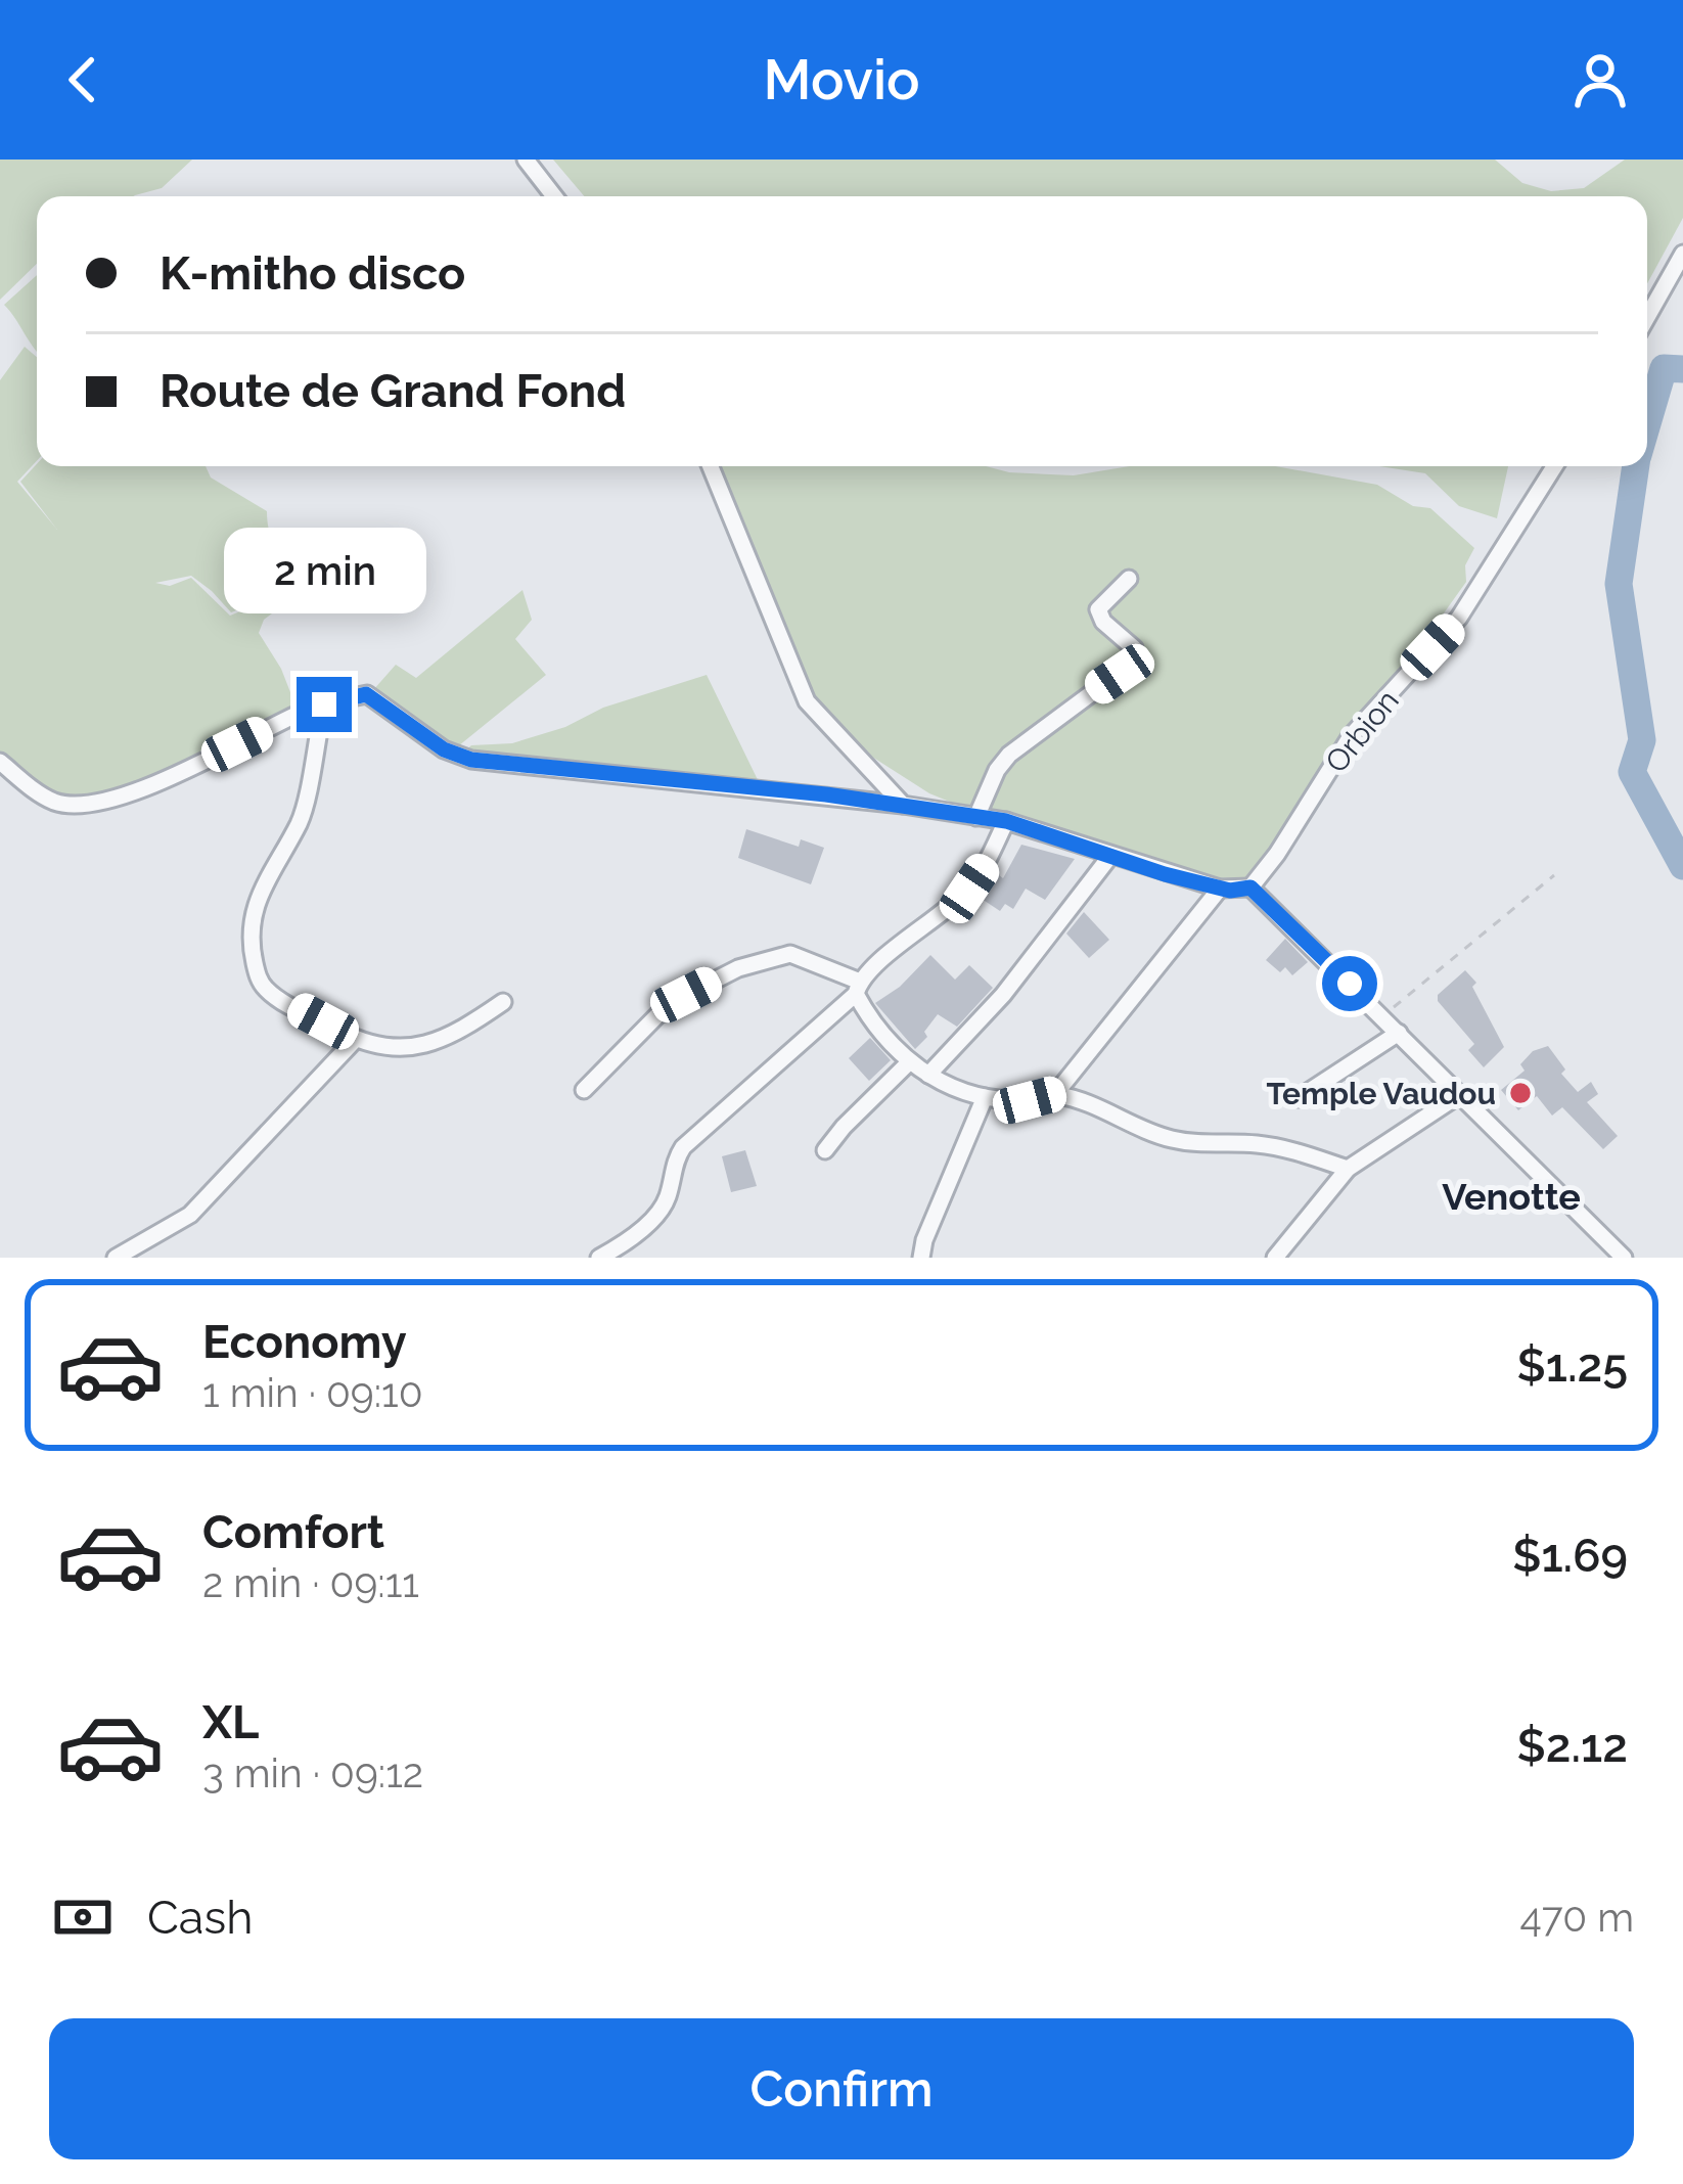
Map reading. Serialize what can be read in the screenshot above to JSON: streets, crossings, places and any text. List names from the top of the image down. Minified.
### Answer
{"streets":{"street":["Orbion"]},"districts":["Venotte"],"places":["Temple Vaudou"],"page":{"header":"Movio","banner":["K-mitho disco","Route de Grand Fond"],"bubble":"2 min","list":[{"name":"Economy","note":"1 min · 09:10","value":"$1.25"},{"name":"Comfort","note":"2 min · 09:11","value":"$1.69"},{"name":"XL","note":"3 min · 09:12","value":"$2.12"}],"pay":["Cash","470 m"],"buttons":"Confirm"}}
